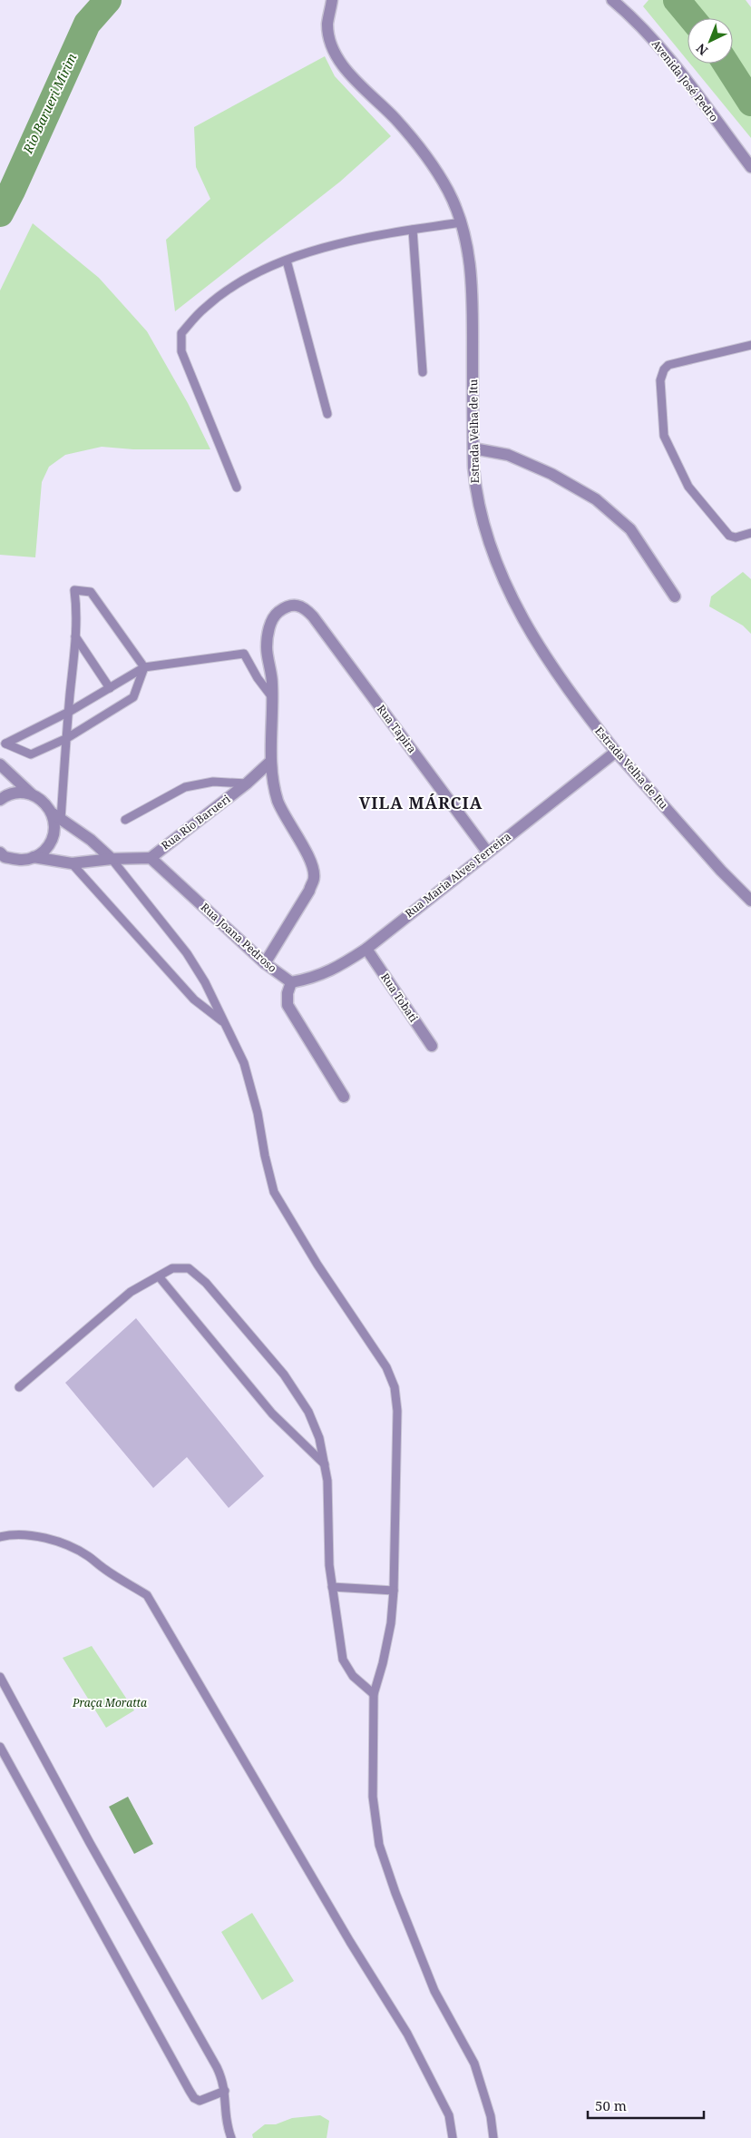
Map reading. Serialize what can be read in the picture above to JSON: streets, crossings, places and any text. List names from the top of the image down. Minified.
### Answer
{"streets":{"street":["Avenida José Pedro","Estrada Velha de Itu","Rua Tapira","Rua Rio Barueri","Rua Maria Alves Ferreira","Rua Joana Pedroso","Rua Tobati"]},"crossings":[["Estrada Velha de Itu","Rua Maria Alves Ferreira"],["Rua Tapira","Rua Maria Alves Ferreira"],["Rua Rio Barueri","Rua Joana Pedroso"],["Rua Maria Alves Ferreira","Rua Joana Pedroso"],["Rua Maria Alves Ferreira","Rua Tobati"]],"districts":["VILA MÁRCIA"],"water":["Rio Barueri Mirim"],"parks":["Praça Moratta"],"scale_bar":"50 m","north":"bottom left"}
